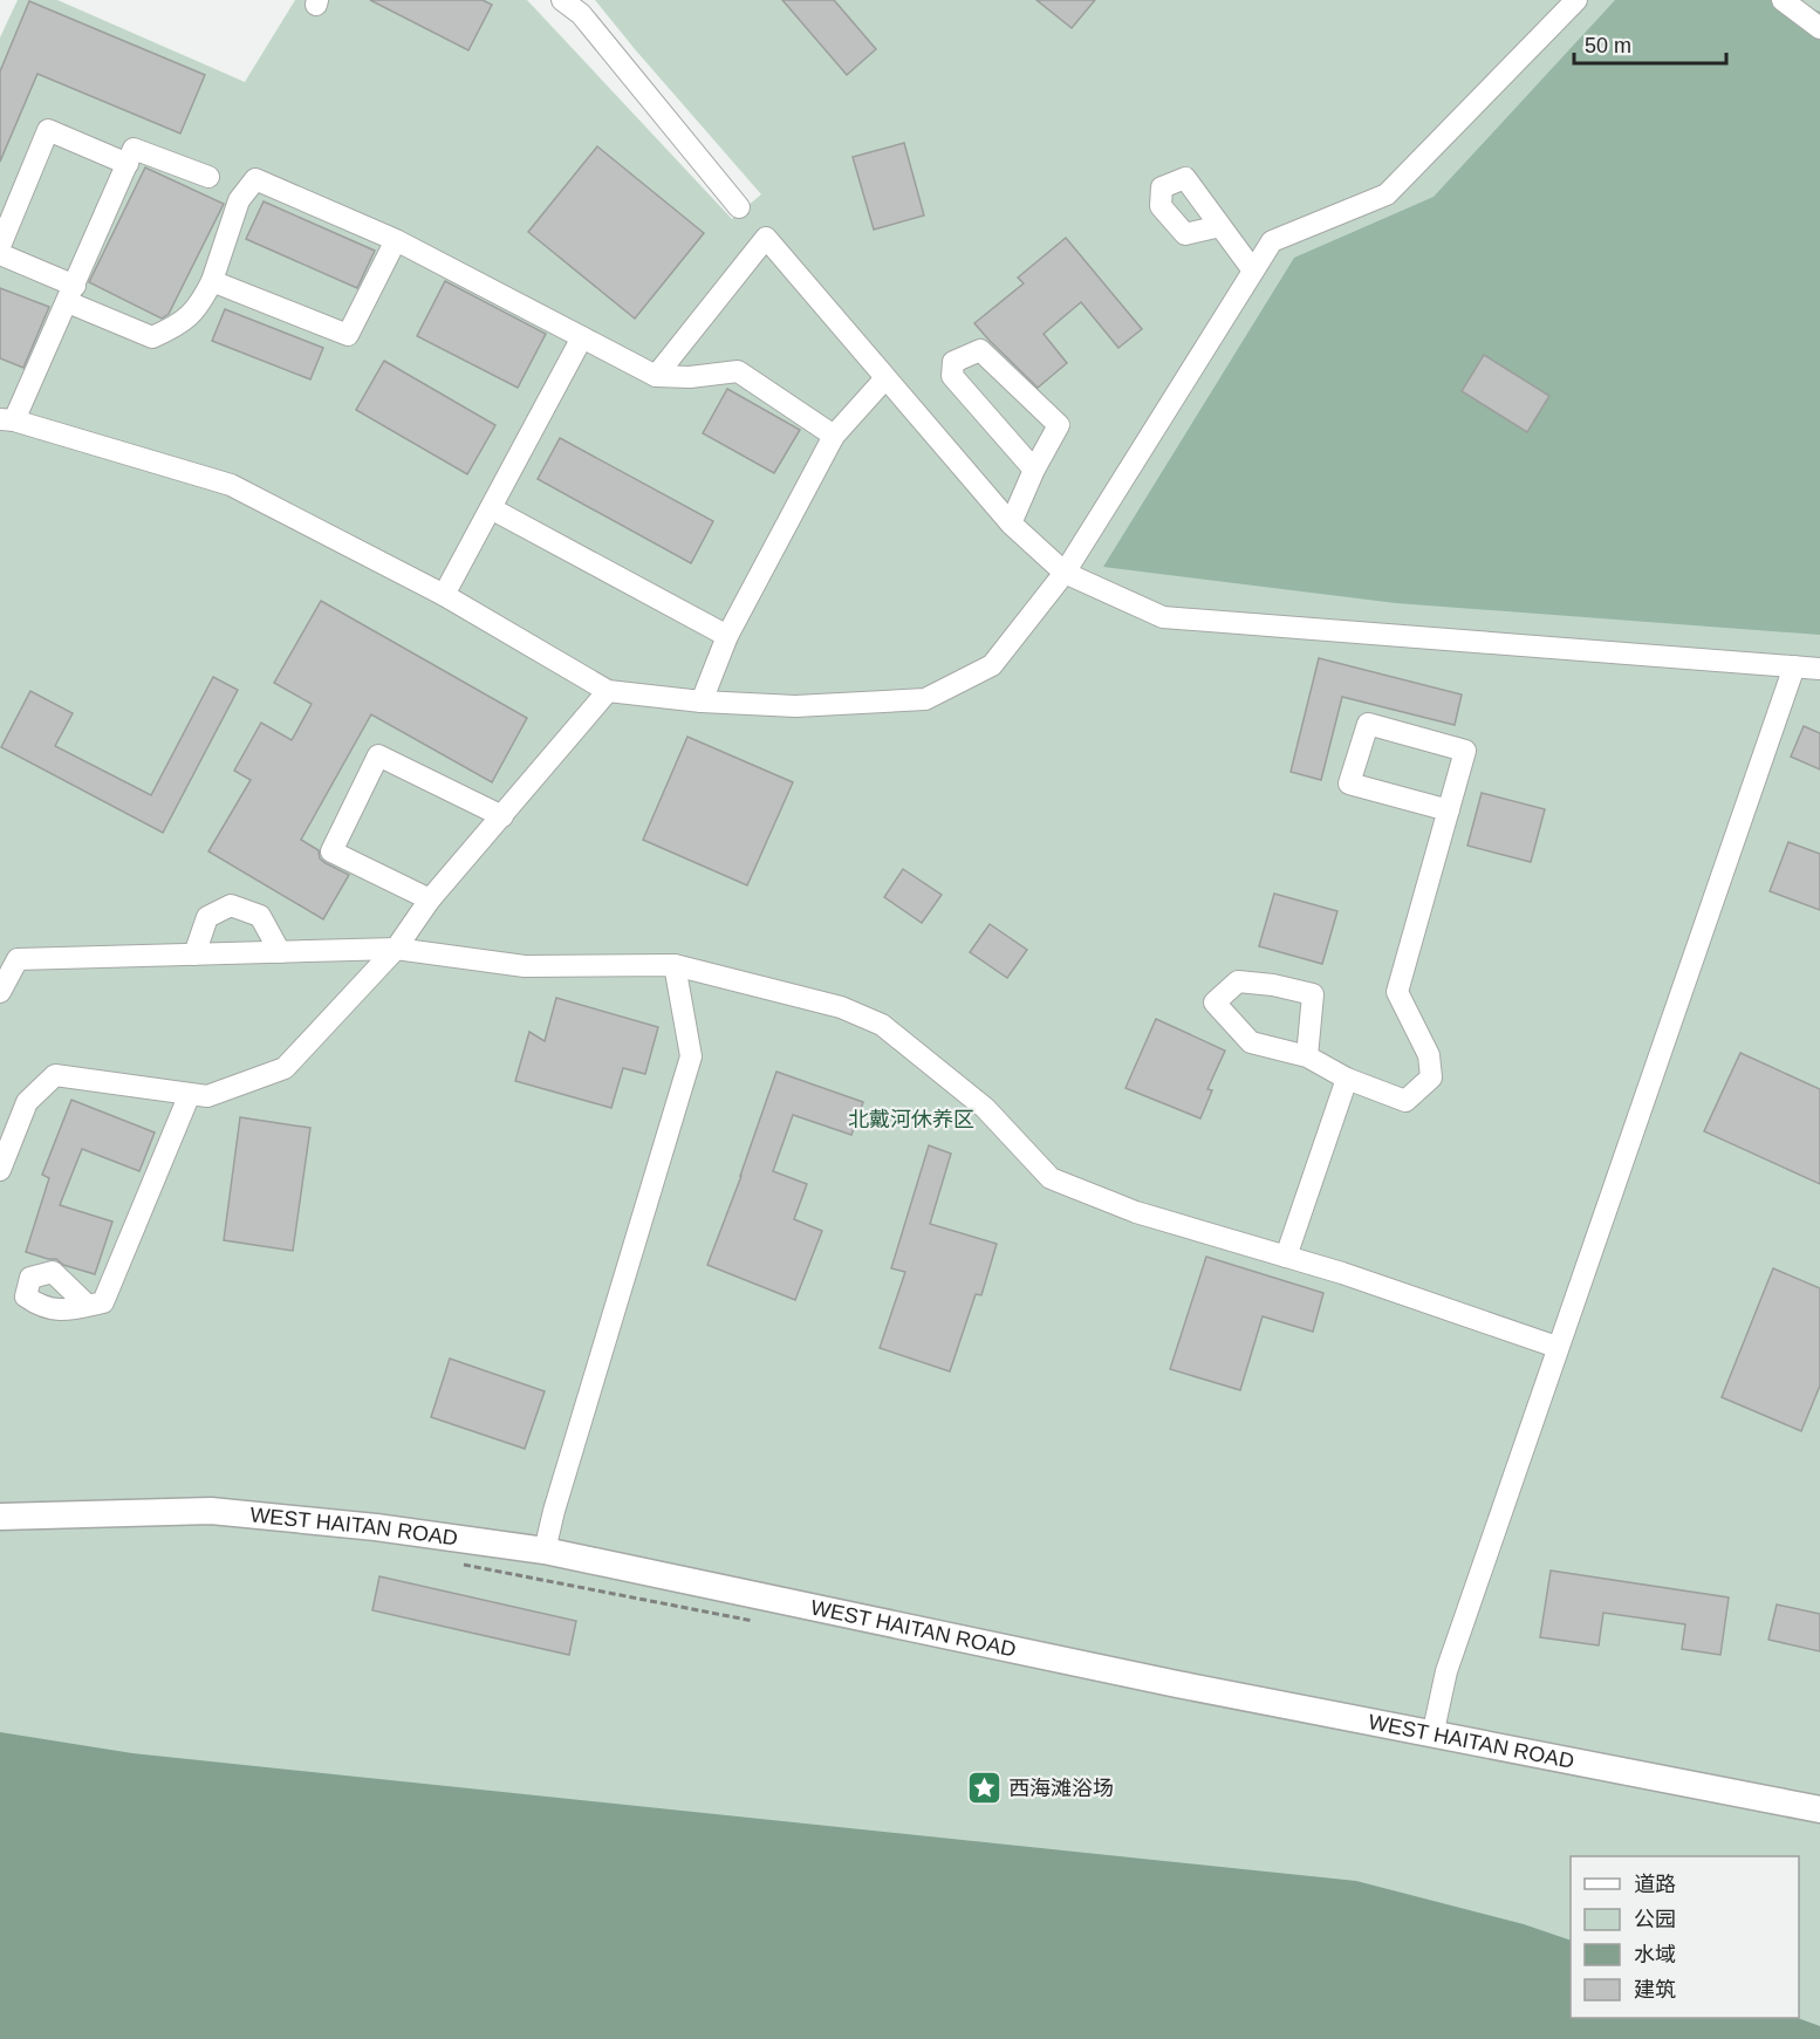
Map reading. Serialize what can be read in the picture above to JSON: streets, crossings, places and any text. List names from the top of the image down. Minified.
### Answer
{"streets":{"main road":["WEST HAITAN ROAD"]},"parks":["北戴河休养区"],"places":{"place":["西海滩浴场"]},"legend":["道路","公园","水域","建筑"],"scale_bar":"50 m"}
